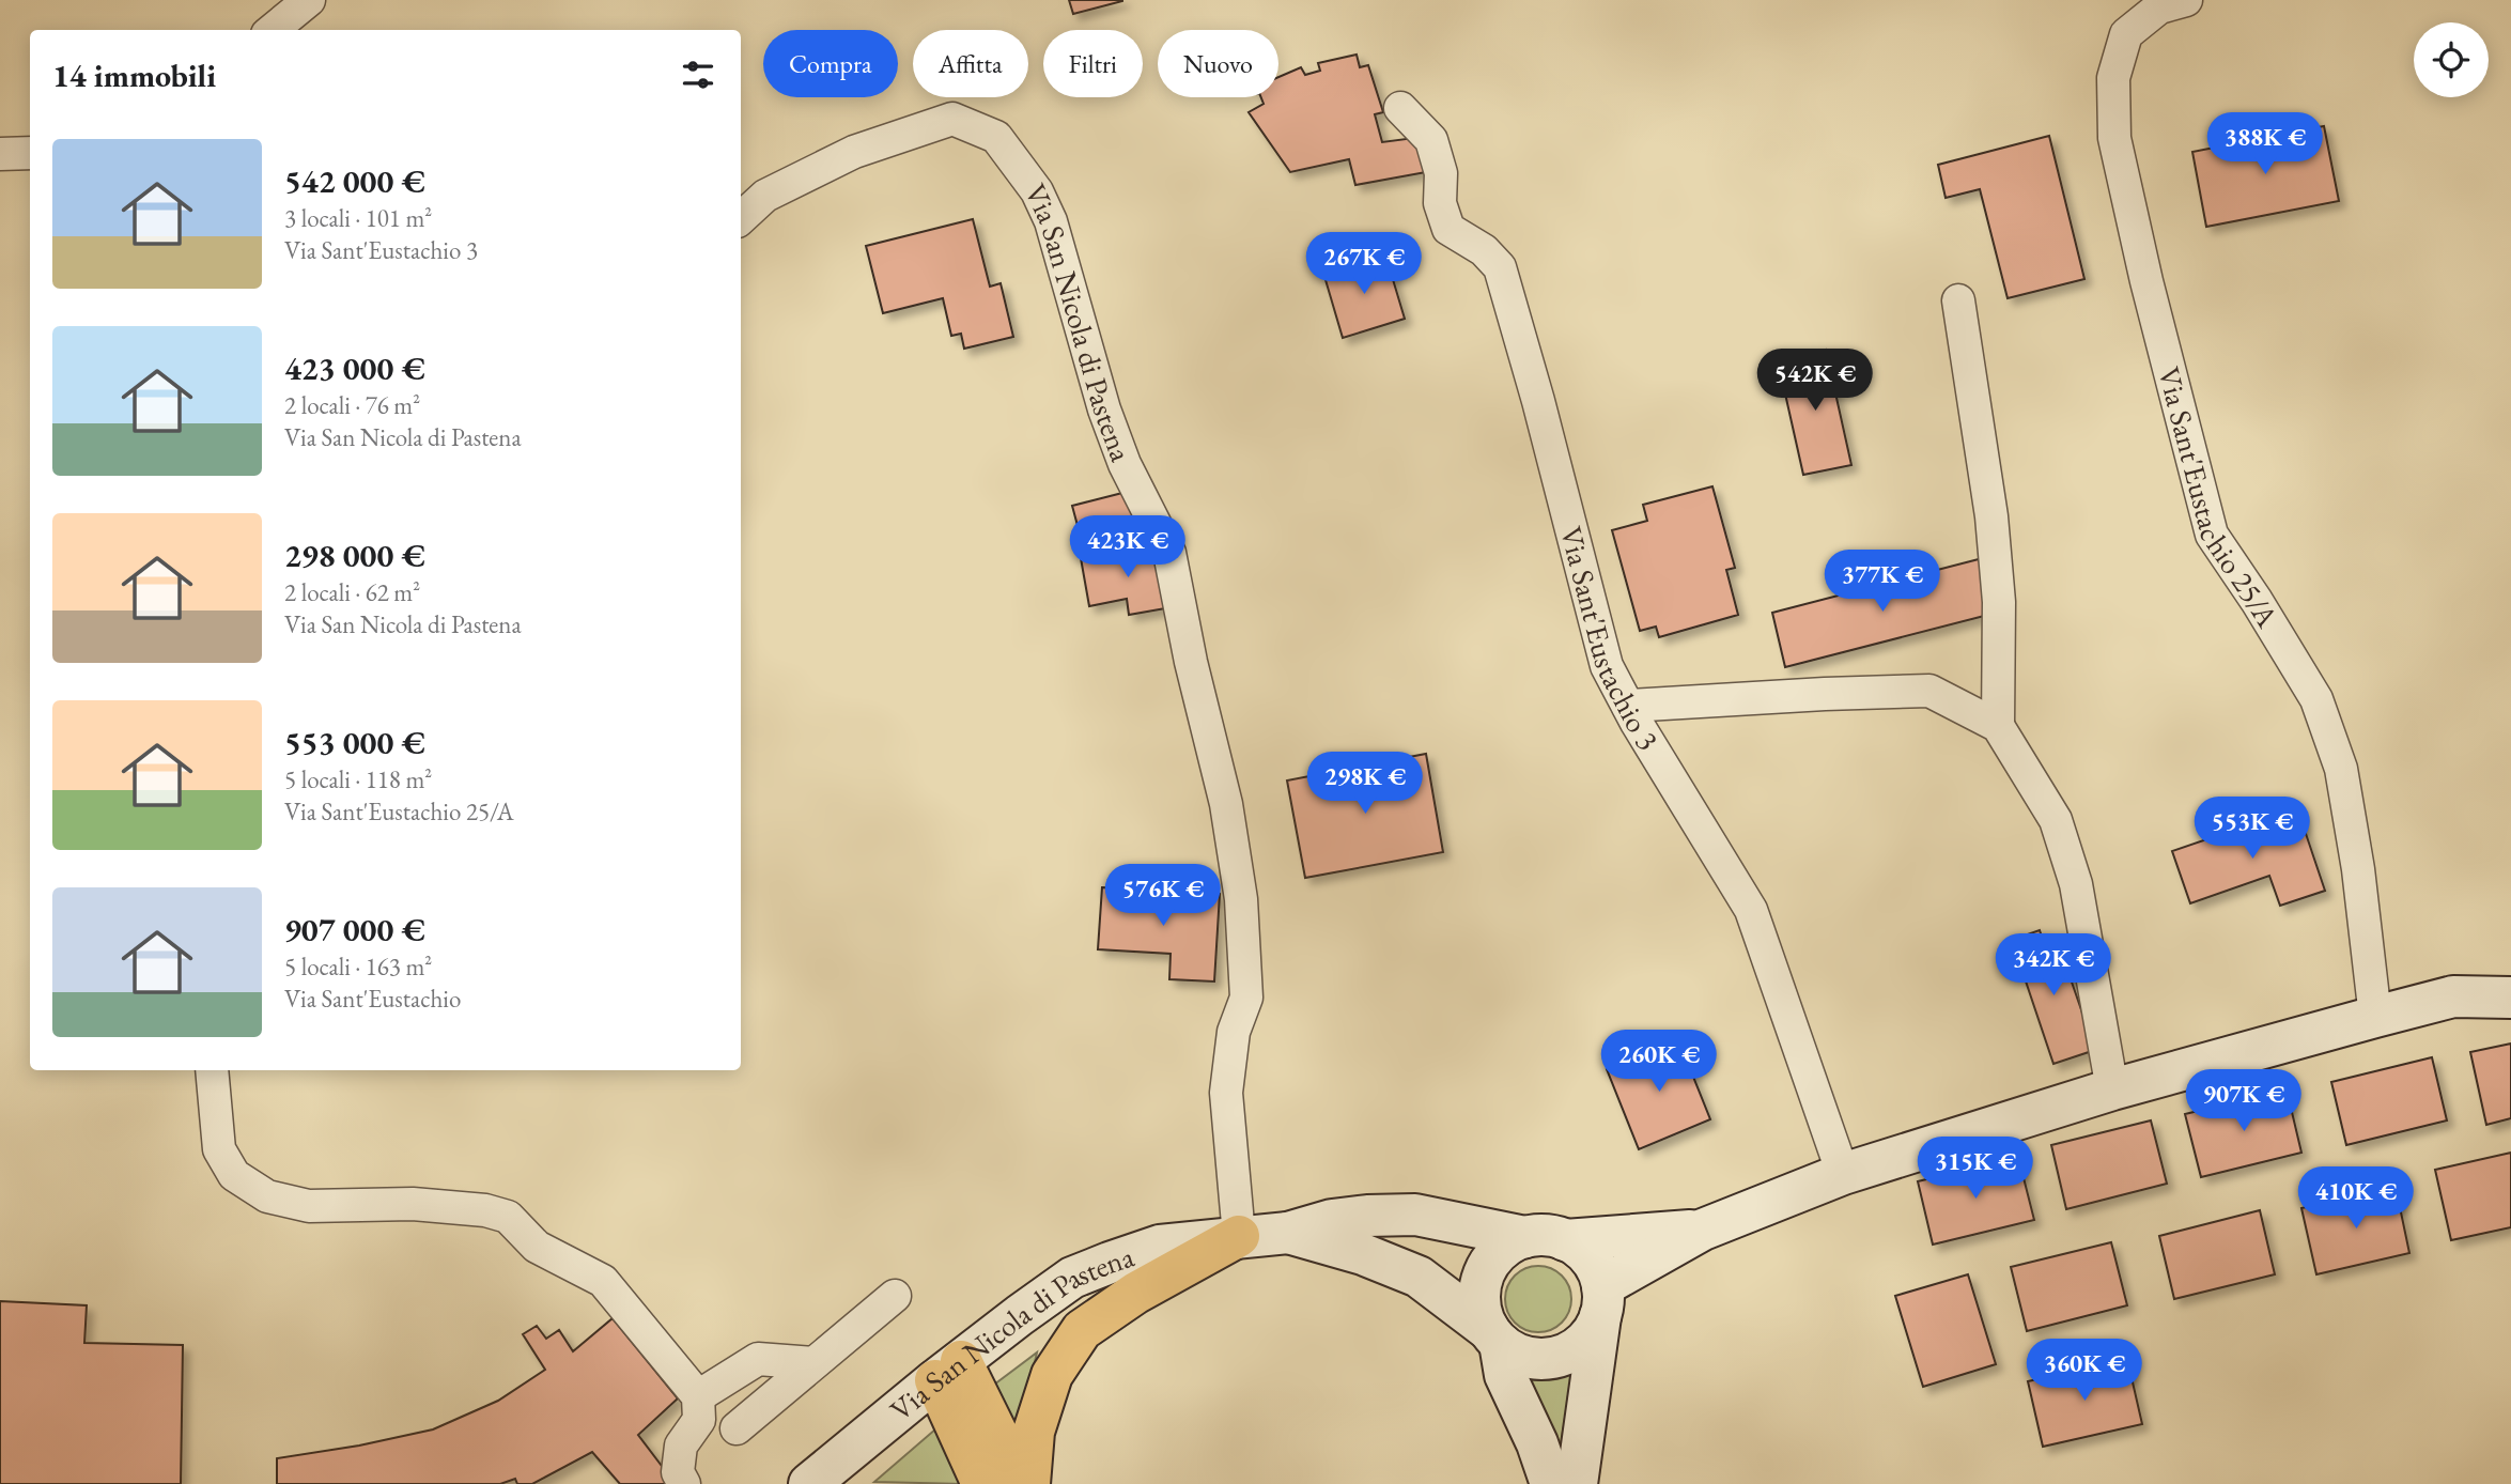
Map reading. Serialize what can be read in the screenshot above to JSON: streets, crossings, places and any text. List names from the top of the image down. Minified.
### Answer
{"streets":{"street":["Via San Nicola di Pastena","Via Sant'Eustachio 25/A","Via Sant'Eustachio 3"]},"page":{"chip":["Compra","Affitta","Filtri","Nuovo"],"heading":"14 immobili","price":["388K €","267K €","542K €","423K €","377K €","298K €","553K €","576K €","342K €","260K €","907K €","315K €","410K €","360K €"],"list":[{"name":"542 000 €","note":"3 locali · 101 m² · Via Sant'Eustachio 3"},{"name":"423 000 €","note":"2 locali · 76 m² · Via San Nicola di Pastena"},{"name":"298 000 €","note":"2 locali · 62 m² · Via San Nicola di Pastena"},{"name":"553 000 €","note":"5 locali · 118 m² · Via Sant'Eustachio 25/A"},{"name":"907 000 €","note":"5 locali · 163 m² · Via Sant'Eustachio"}]}}
